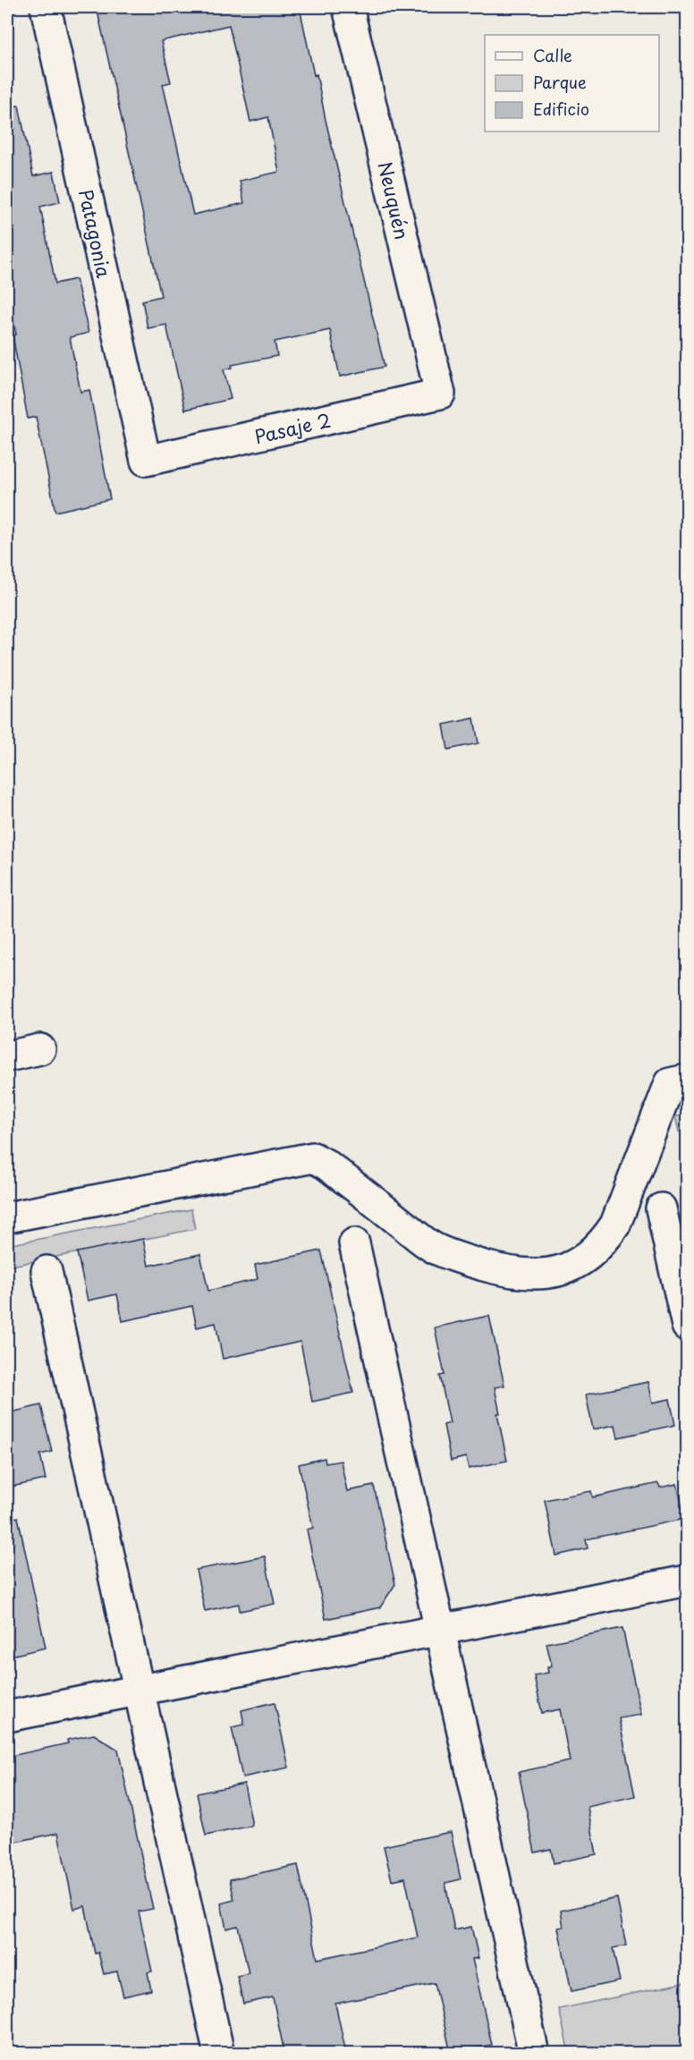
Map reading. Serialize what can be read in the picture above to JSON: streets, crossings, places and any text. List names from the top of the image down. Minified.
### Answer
{"streets":{"street":["Neuquén","Patagonia","Pasaje 2"]},"crossings":[["Neuquén","Pasaje 2"],["Patagonia","Pasaje 2"]],"legend":["Calle","Parque","Edificio"]}
